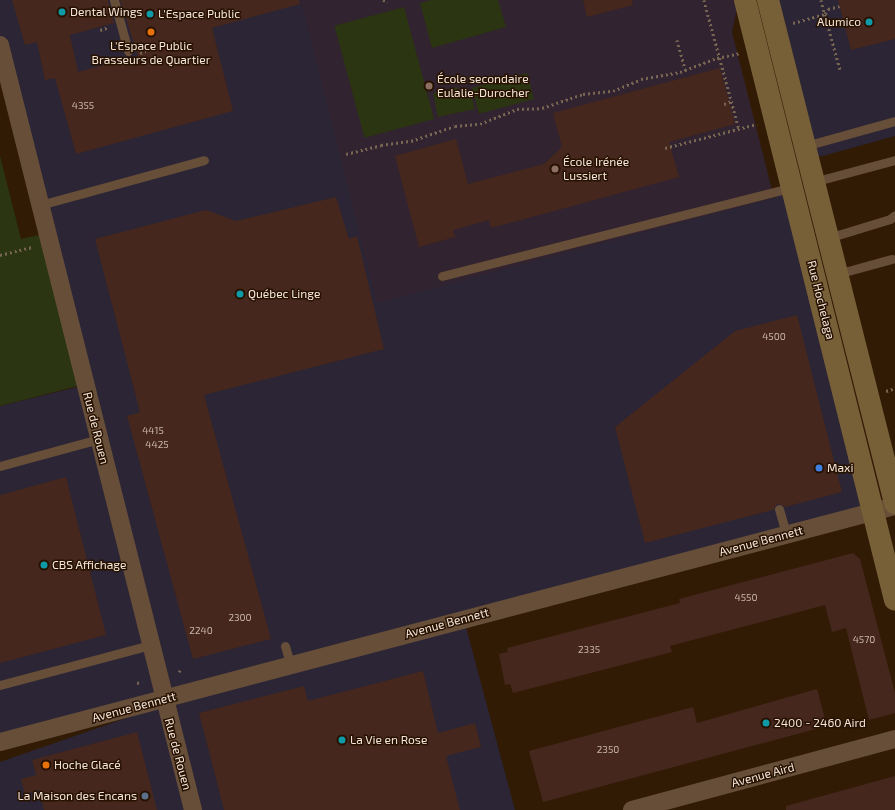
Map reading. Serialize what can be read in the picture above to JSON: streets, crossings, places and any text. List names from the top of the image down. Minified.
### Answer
{"streets":{"main road":["Rue Hochelaga"],"street":["Rue de Rouen","Avenue Bennett","Avenue Aird"]},"crossings":[["Rue Hochelaga","Avenue Bennett"],["Rue de Rouen","Avenue Bennett"]],"places":["Dental Wings","L'Espace Public","Alumico","L'Espace Public Brasseurs de Quartier","École secondaire Eulalie-Durocher","École Irénée Lussiert","Québec Linge","Maxi","CBS Affichage","2400 - 2460 Aird","La Vie en Rose","Hoche Glacé","La Maison des Encans"],"house_numbers":["4355","4500","4415","4425","4550","2300","2240","4570","2335","2350"]}
